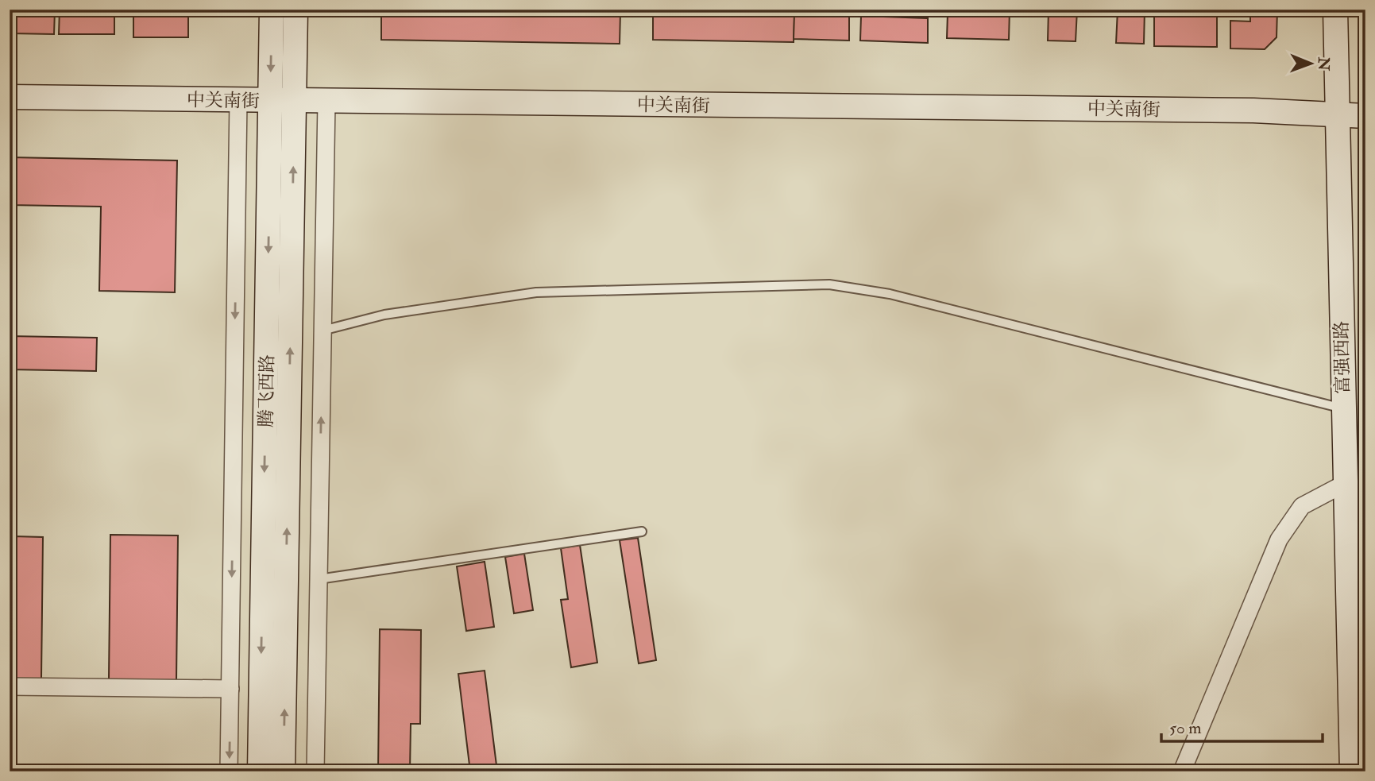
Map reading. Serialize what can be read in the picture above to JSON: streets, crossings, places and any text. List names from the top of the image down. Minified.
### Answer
{"streets":{"street":["中关南街","富强西路","腾飞西路"]},"crossings":[["中关南街","富强西路"],["中关南街","腾飞西路"]],"scale_bar":"50 m","north":"right"}
